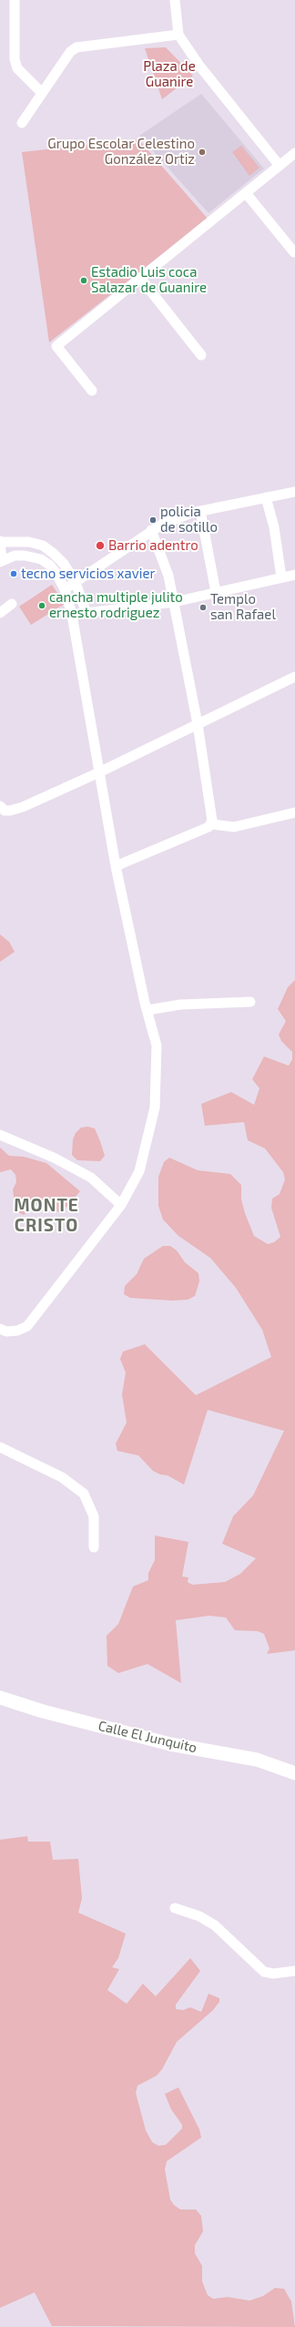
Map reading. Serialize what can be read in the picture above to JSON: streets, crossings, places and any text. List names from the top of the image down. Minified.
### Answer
{"streets":{"street":["Calle El Junquito"]},"districts":["MONTE CRISTO"],"parks":["Plaza de Guanire"],"places":["Grupo Escolar Celestino González Ortiz","Estadio Luis coca Salazar de Guanire","policia de sotillo","Barrio adentro","tecno servicios xavier","cancha multiple julito ernesto rodriguez","Templo san Rafael"]}
